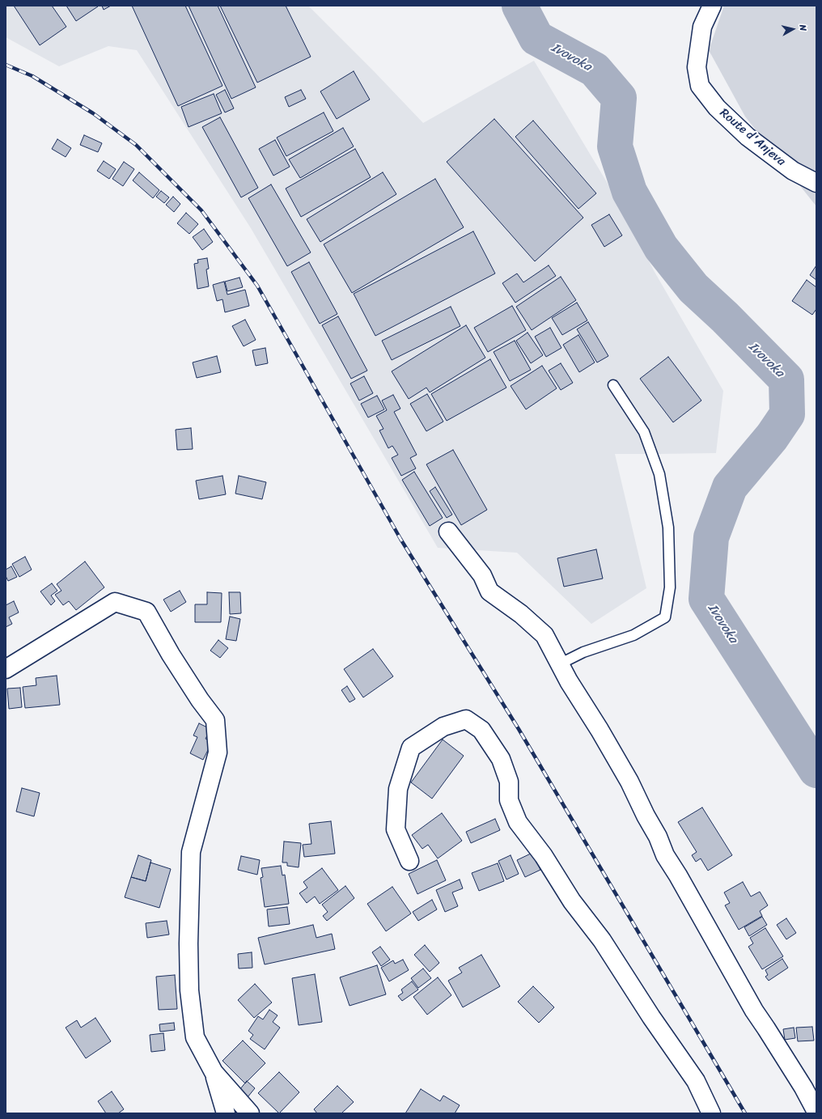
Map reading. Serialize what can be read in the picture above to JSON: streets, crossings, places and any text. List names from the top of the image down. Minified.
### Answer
{"streets":{"street":["Route d'Anjeva"]},"water":["Ivovoka"],"north":"right"}
